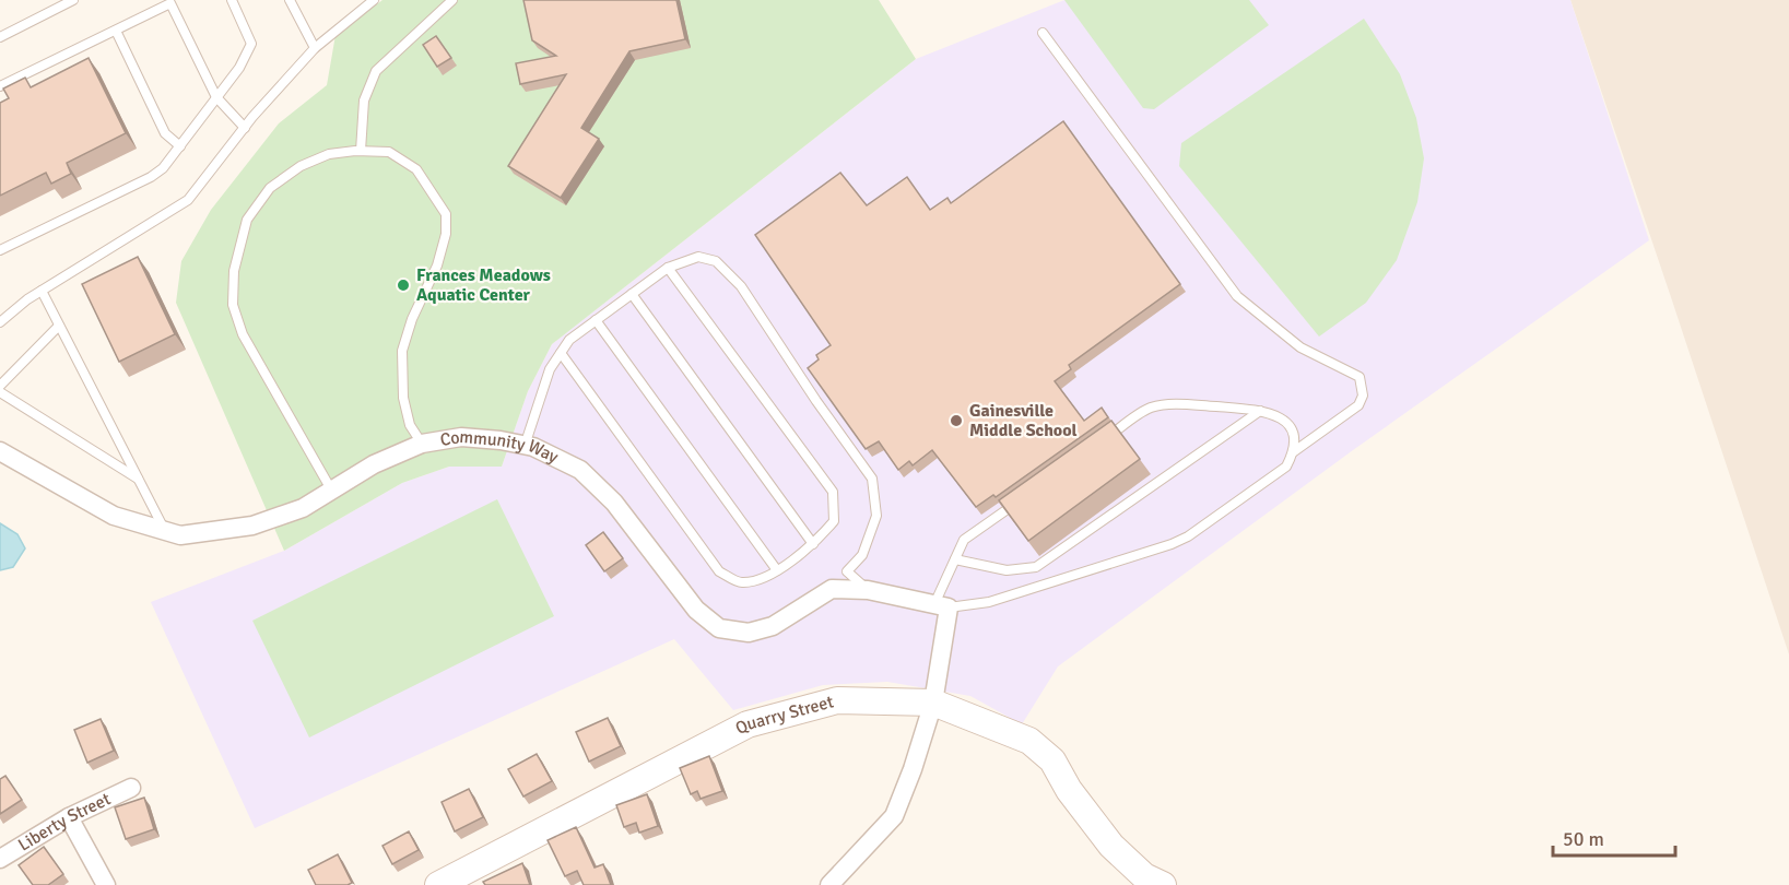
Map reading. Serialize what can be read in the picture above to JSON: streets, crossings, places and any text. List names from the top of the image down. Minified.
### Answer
{"streets":{"street":["Community Way","Quarry Street","Liberty Street"]},"places":["Frances Meadows Aquatic Center","Gainesville Middle School"],"scale_bar":"50 m"}
